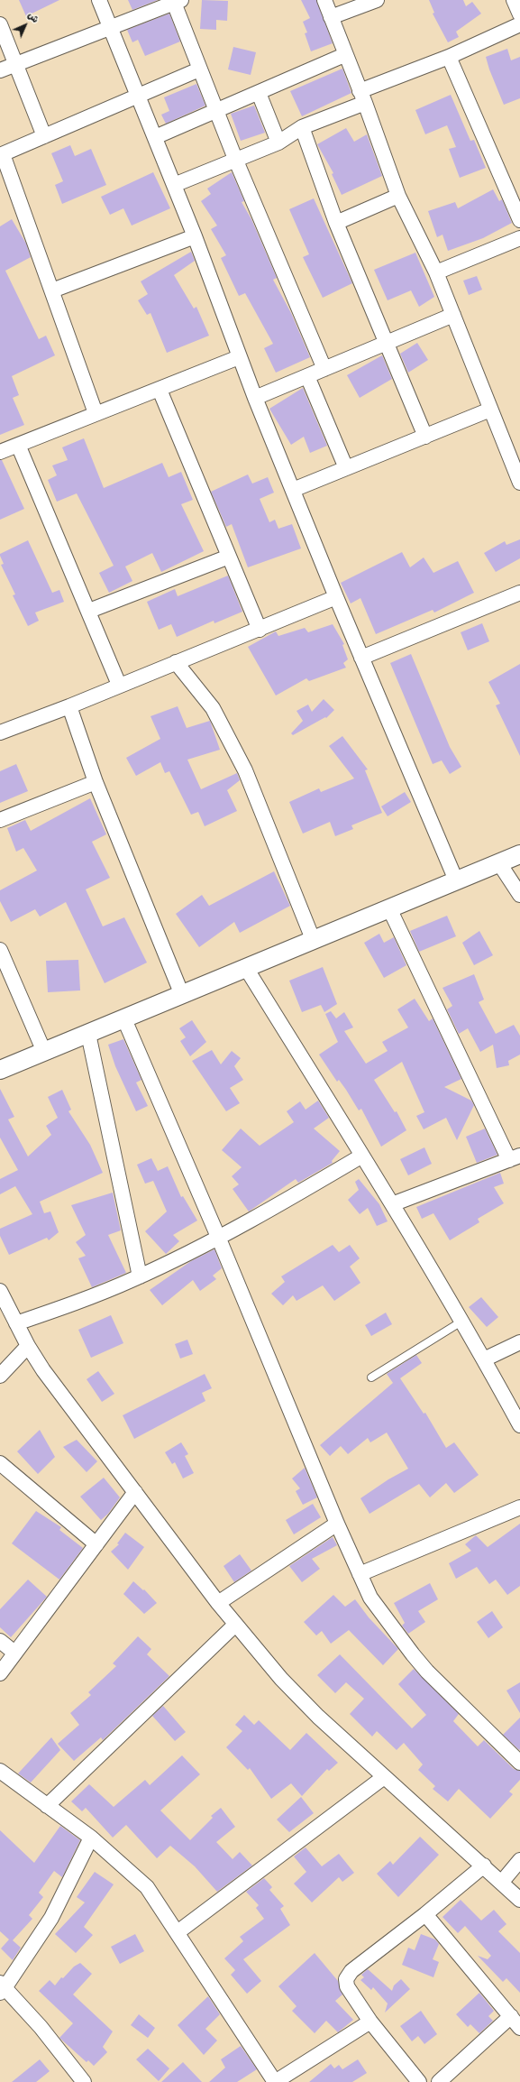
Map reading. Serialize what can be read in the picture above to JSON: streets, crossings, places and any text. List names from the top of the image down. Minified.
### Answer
{"north":"top right"}
